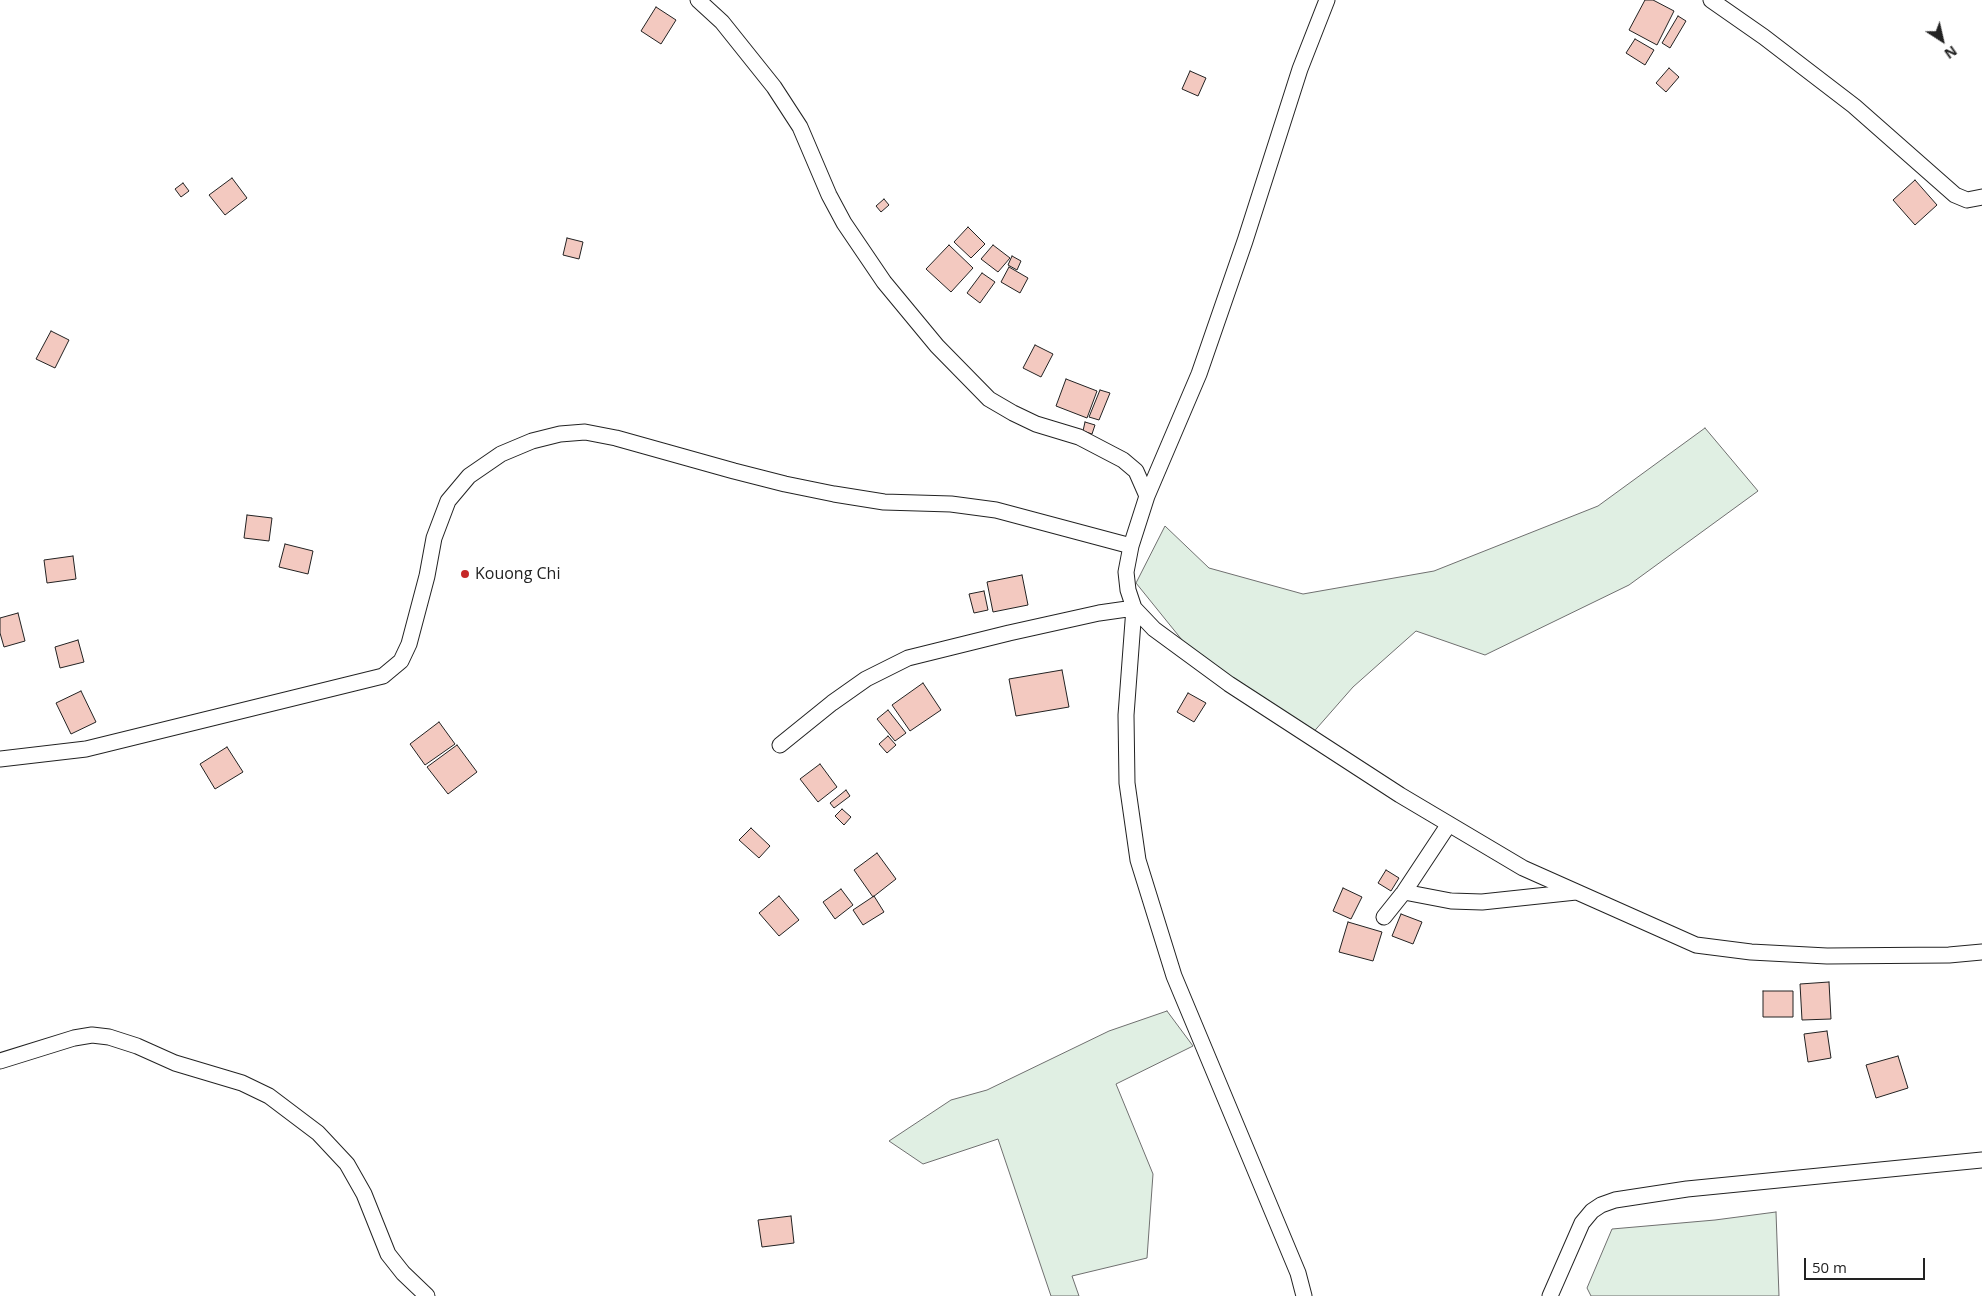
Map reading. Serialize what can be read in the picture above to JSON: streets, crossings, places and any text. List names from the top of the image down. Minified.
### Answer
{"places":["Kouong Chi"],"scale_bar":"50 m","north":"bottom right"}
